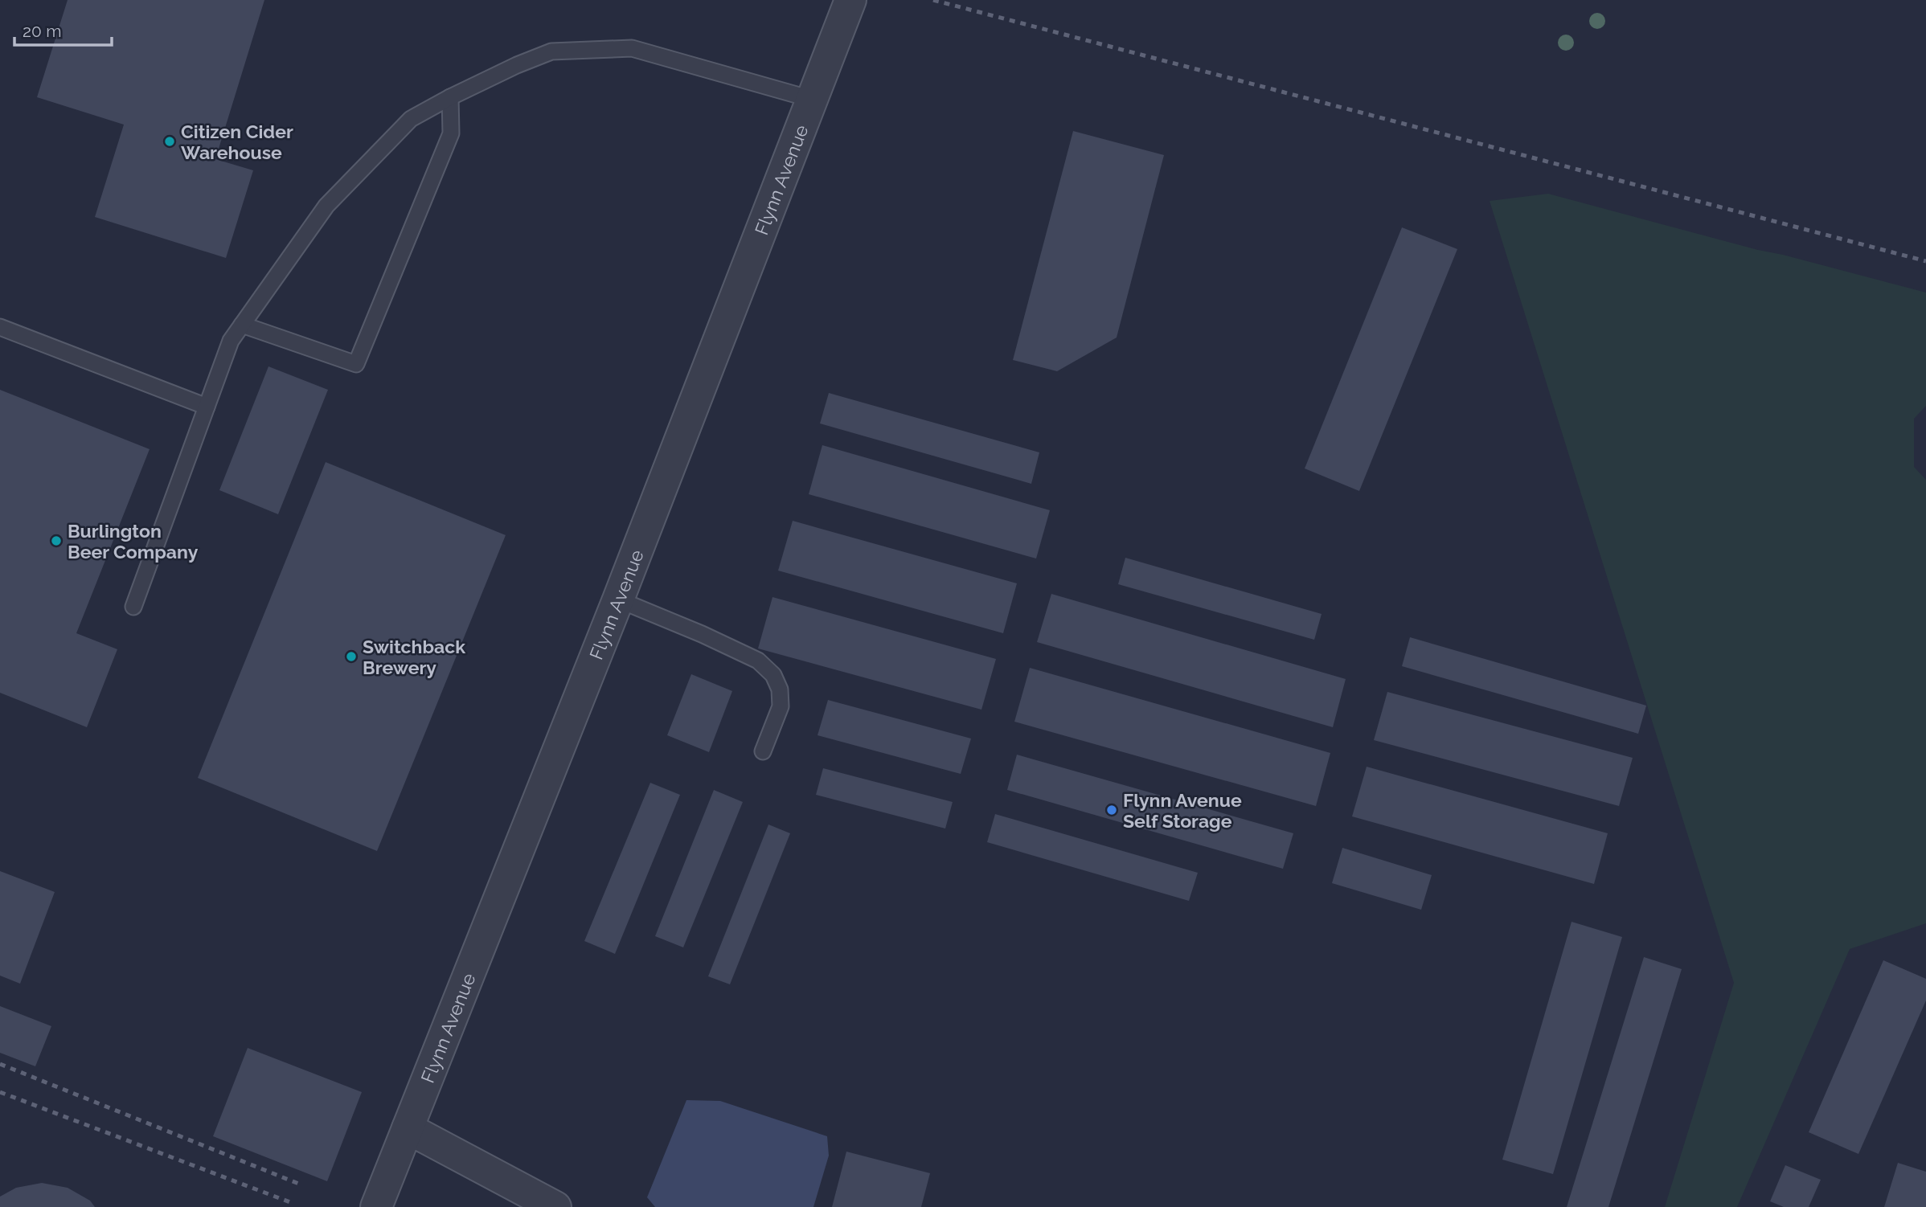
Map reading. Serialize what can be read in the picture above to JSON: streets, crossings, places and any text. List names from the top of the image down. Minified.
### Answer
{"streets":{"street":["Flynn Avenue"]},"places":["Citizen Cider Warehouse","Burlington Beer Company","Switchback Brewery","Flynn Avenue Self Storage"],"scale_bar":"20 m"}
